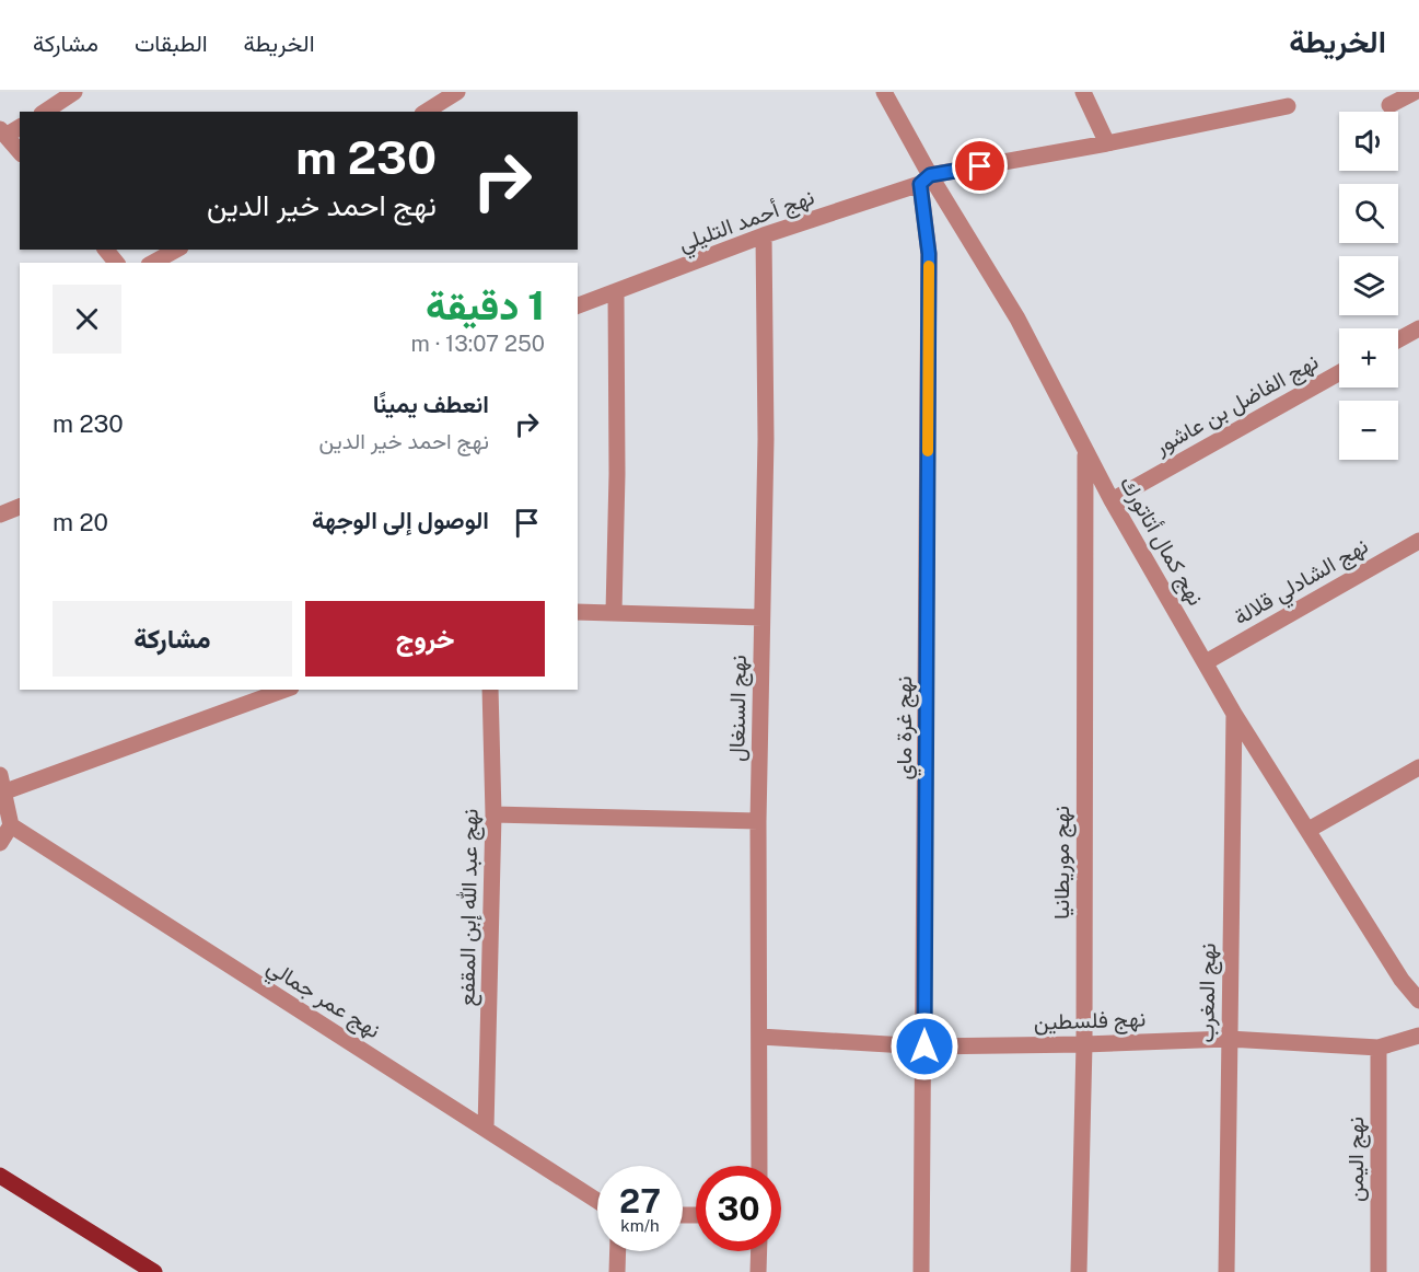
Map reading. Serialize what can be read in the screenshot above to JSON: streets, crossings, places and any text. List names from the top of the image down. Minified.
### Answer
{"streets":{"street":["نهج أحمد التليلي","نهج الفاضل بن عاشور","نهج كمال أتاتورك","نهج الشادلي قلالة","نهج السنغال","نهج غرة ماي","نهج موريطانيا","نهج عبد الله إبن المقفع","نهج المغرب","نهج عمر جمالي","نهج فلسطين","نهج اليمن"]},"crossings":[["نهج أحمد التليلي","نهج كمال أتاتورك"],["نهج أحمد التليلي","نهج السنغال"],["نهج أحمد التليلي","نهج غرة ماي"],["نهج الفاضل بن عاشور","نهج كمال أتاتورك"],["نهج كمال أتاتورك","نهج الشادلي قلالة"],["نهج كمال أتاتورك","نهج غرة ماي"],["نهج كمال أتاتورك","نهج موريطانيا"],["نهج كمال أتاتورك","نهج المغرب"],["نهج السنغال","نهج فلسطين"],["نهج غرة ماي","نهج فلسطين"],["نهج موريطانيا","نهج فلسطين"],["نهج عبد الله إبن المقفع","نهج عمر جمالي"],["نهج المغرب","نهج فلسطين"],["نهج فلسطين","نهج اليمن"]],"page":{"header":"الخريطة","nav":["الخريطة","الطبقات","مشاركة"],"map_buttons":["+","−"],"turn":["230 m","نهج احمد خير الدين"],"heading":["1 دقيقة","250 m · 13:07"],"list":[{"name":"انعطف يمينًا","note":"نهج احمد خير الدين","value":"230 m"},{"name":"الوصول إلى الوجهة","value":"20 m"}],"buttons":["خروج","مشاركة"],"speed":"27 km/h","limit":"30"}}
